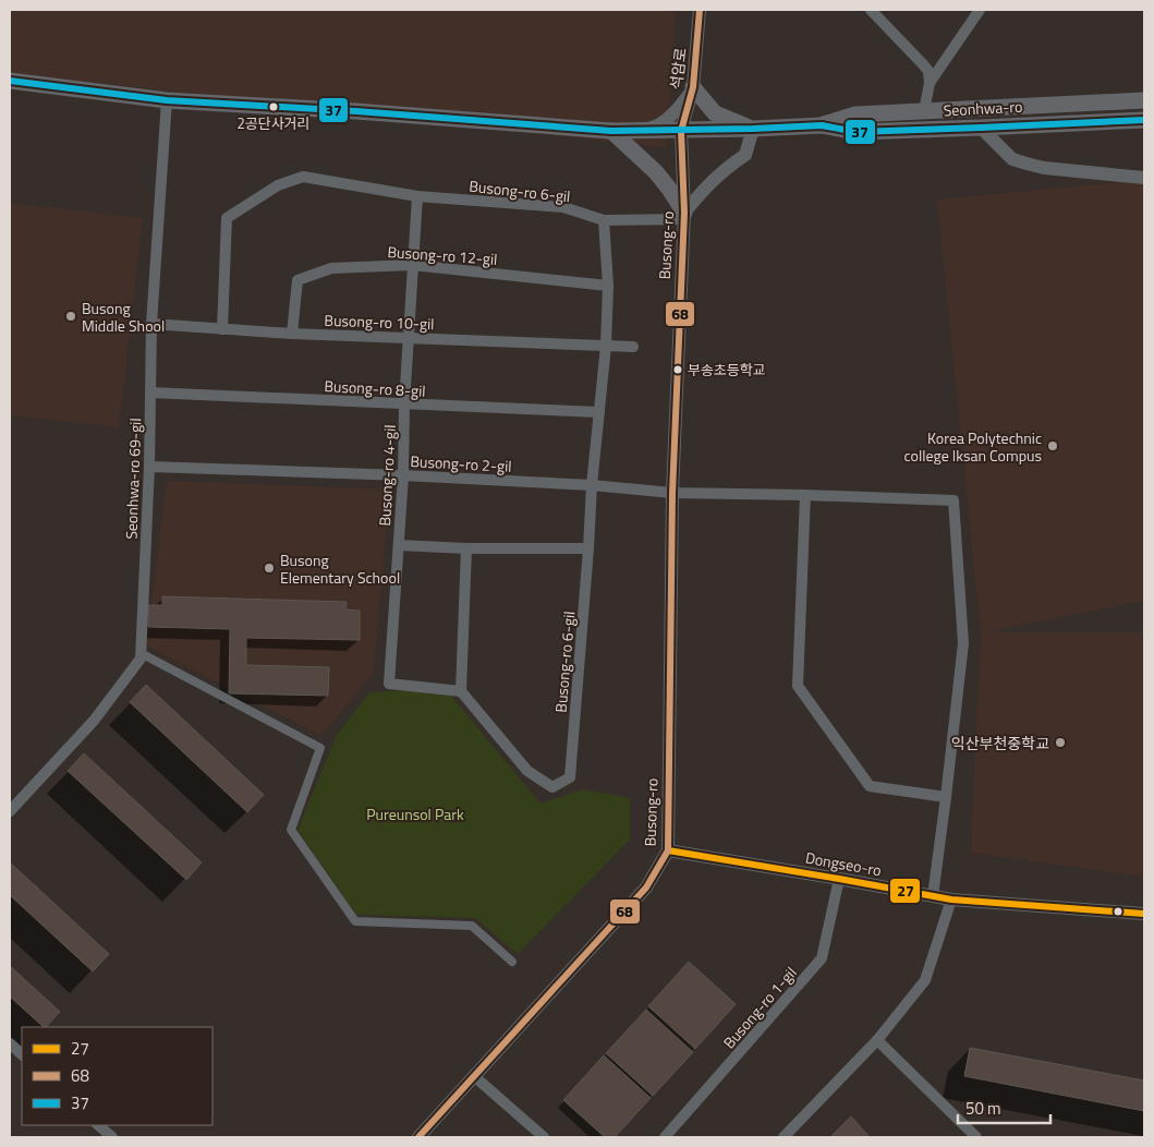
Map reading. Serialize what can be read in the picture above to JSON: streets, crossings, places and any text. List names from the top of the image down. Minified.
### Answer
{"streets":{"main road":["Seonhwa-ro"],"street":["석암로","Busong-ro 6-gil","Busong-ro","Busong-ro 12-gil","Busong-ro 10-gil","Busong-ro 8-gil","Busong-ro 2-gil","Busong-ro 4-gil","Seonhwa-ro 69-gil","Dongseo-ro","Busong-ro 1-gil"]},"crossings":[["석암로","Seonhwa-ro"],["석암로","Busong-ro"],["Seonhwa-ro","Busong-ro"],["Seonhwa-ro","Seonhwa-ro 69-gil"],["Busong-ro 6-gil","Busong-ro 12-gil"],["Busong-ro 6-gil","Busong-ro 10-gil"],["Busong-ro 6-gil","Busong-ro 8-gil"],["Busong-ro 6-gil","Busong-ro 2-gil"],["Busong-ro 6-gil","Busong-ro 4-gil"],["Busong-ro","Busong-ro 2-gil"],["Busong-ro","Dongseo-ro"],["Busong-ro 12-gil","Busong-ro 10-gil"],["Busong-ro 12-gil","Busong-ro 4-gil"],["Busong-ro 10-gil","Busong-ro 4-gil"],["Busong-ro 10-gil","Seonhwa-ro 69-gil"],["Busong-ro 8-gil","Busong-ro 4-gil"],["Busong-ro 8-gil","Seonhwa-ro 69-gil"],["Busong-ro 2-gil","Busong-ro 4-gil"],["Busong-ro 2-gil","Seonhwa-ro 69-gil"],["Dongseo-ro","Busong-ro 1-gil"]],"parks":["Pureunsol Park"],"places":["2공단사거리","Busong Middle Shool","부송초등학교","Korea Polytechnic college Iksan Compus","Busong Elementary School","익산부천중학교"],"lines":["transit line 68","transit line 37","transit line 27"],"legend":["27","68","37"],"scale_bar":"50 m"}
